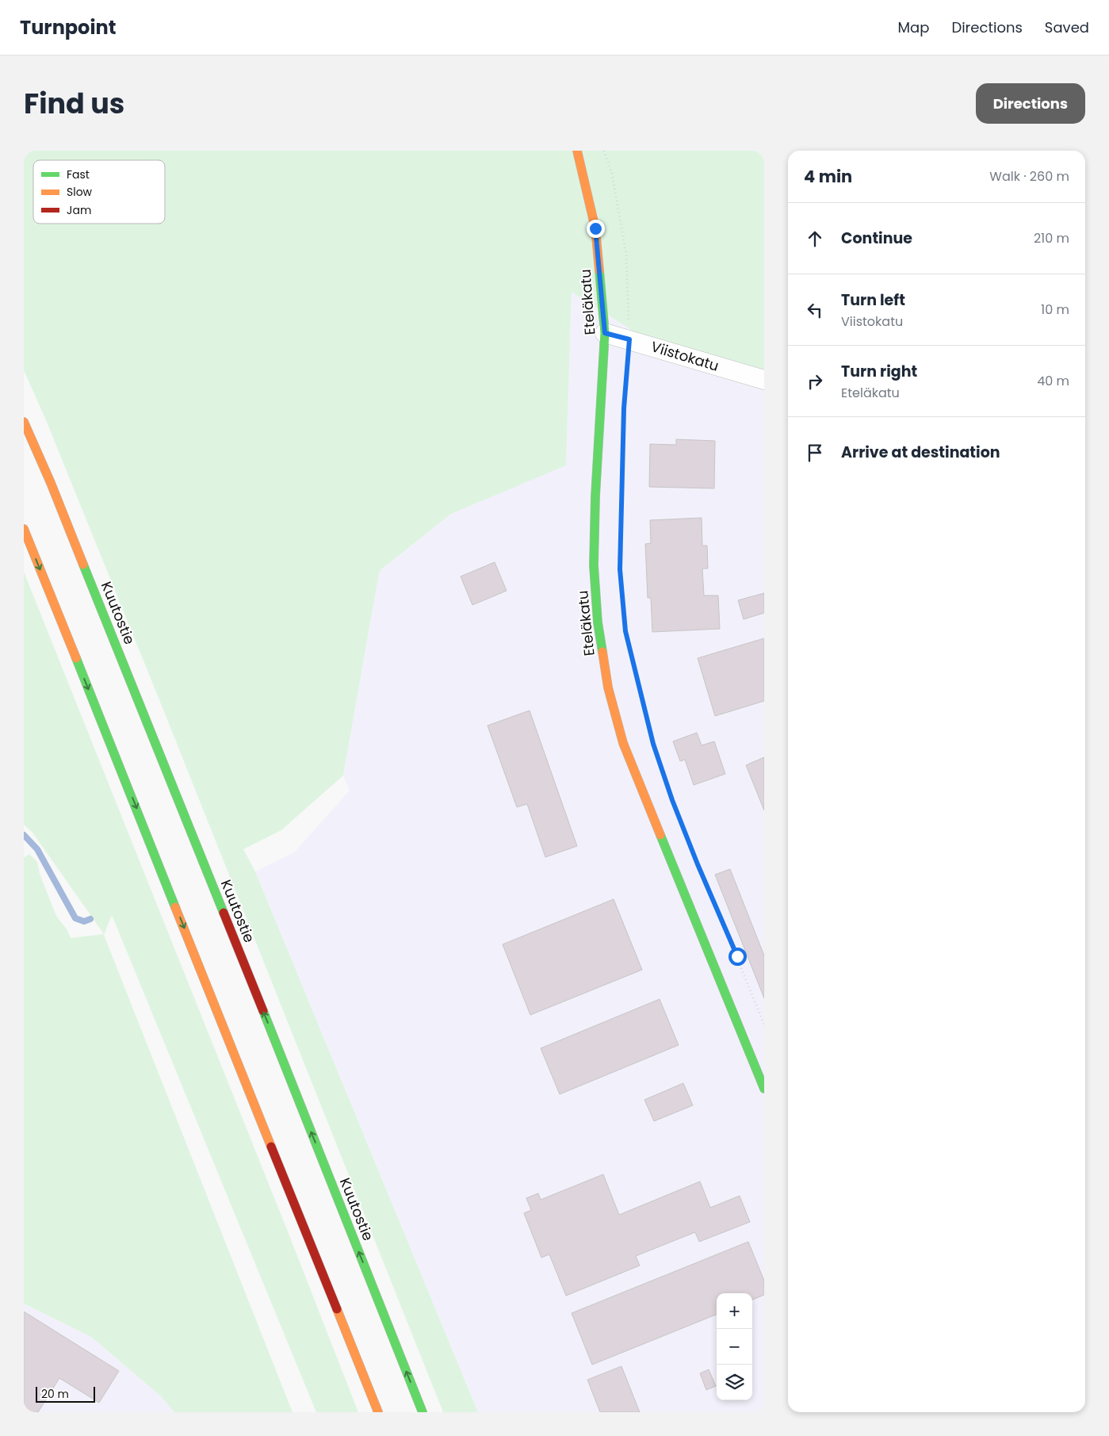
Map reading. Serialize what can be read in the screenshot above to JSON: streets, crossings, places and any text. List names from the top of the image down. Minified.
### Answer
{"streets":{"main road":["Eteläkatu","Kuutostie"],"street":["Viistokatu"]},"crossings":[["Eteläkatu","Viistokatu"]],"legend":["Fast","Slow","Jam"],"scale_bar":"20 m","page":{"header":"Turnpoint","nav":["Map","Directions","Saved"],"title":"Find us","buttons":"Directions","heading":["4 min","Walk · 260 m"],"list":[["Continue","210 m"],["Turn left","Viistokatu","10 m"],["Turn right","Eteläkatu","40 m"],"Arrive at destination"],"map_buttons":["+","−"],"scale":"20 m"}}
